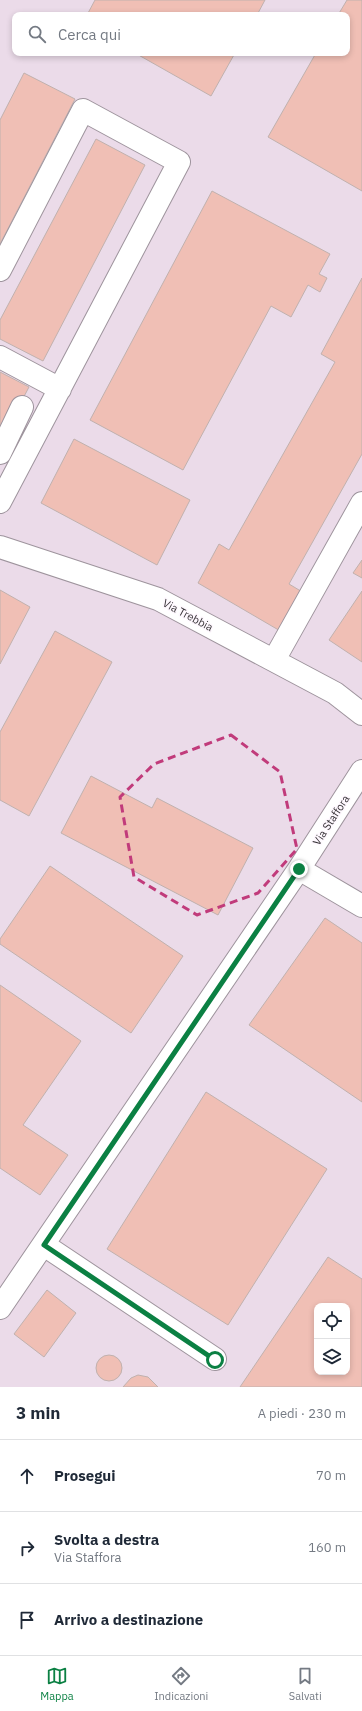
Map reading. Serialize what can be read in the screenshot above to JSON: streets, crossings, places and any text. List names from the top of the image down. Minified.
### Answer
{"streets":{"street":["Via Trebbia","Via Staffora"]},"page":{"search":"Cerca qui","heading":["3 min","A piedi · 230 m"],"list":[["Prosegui","70 m"],["Svolta a destra","Via Staffora","160 m"],"Arrivo a destinazione"],"nav":["Mappa","Indicazioni","Salvati"]}}
